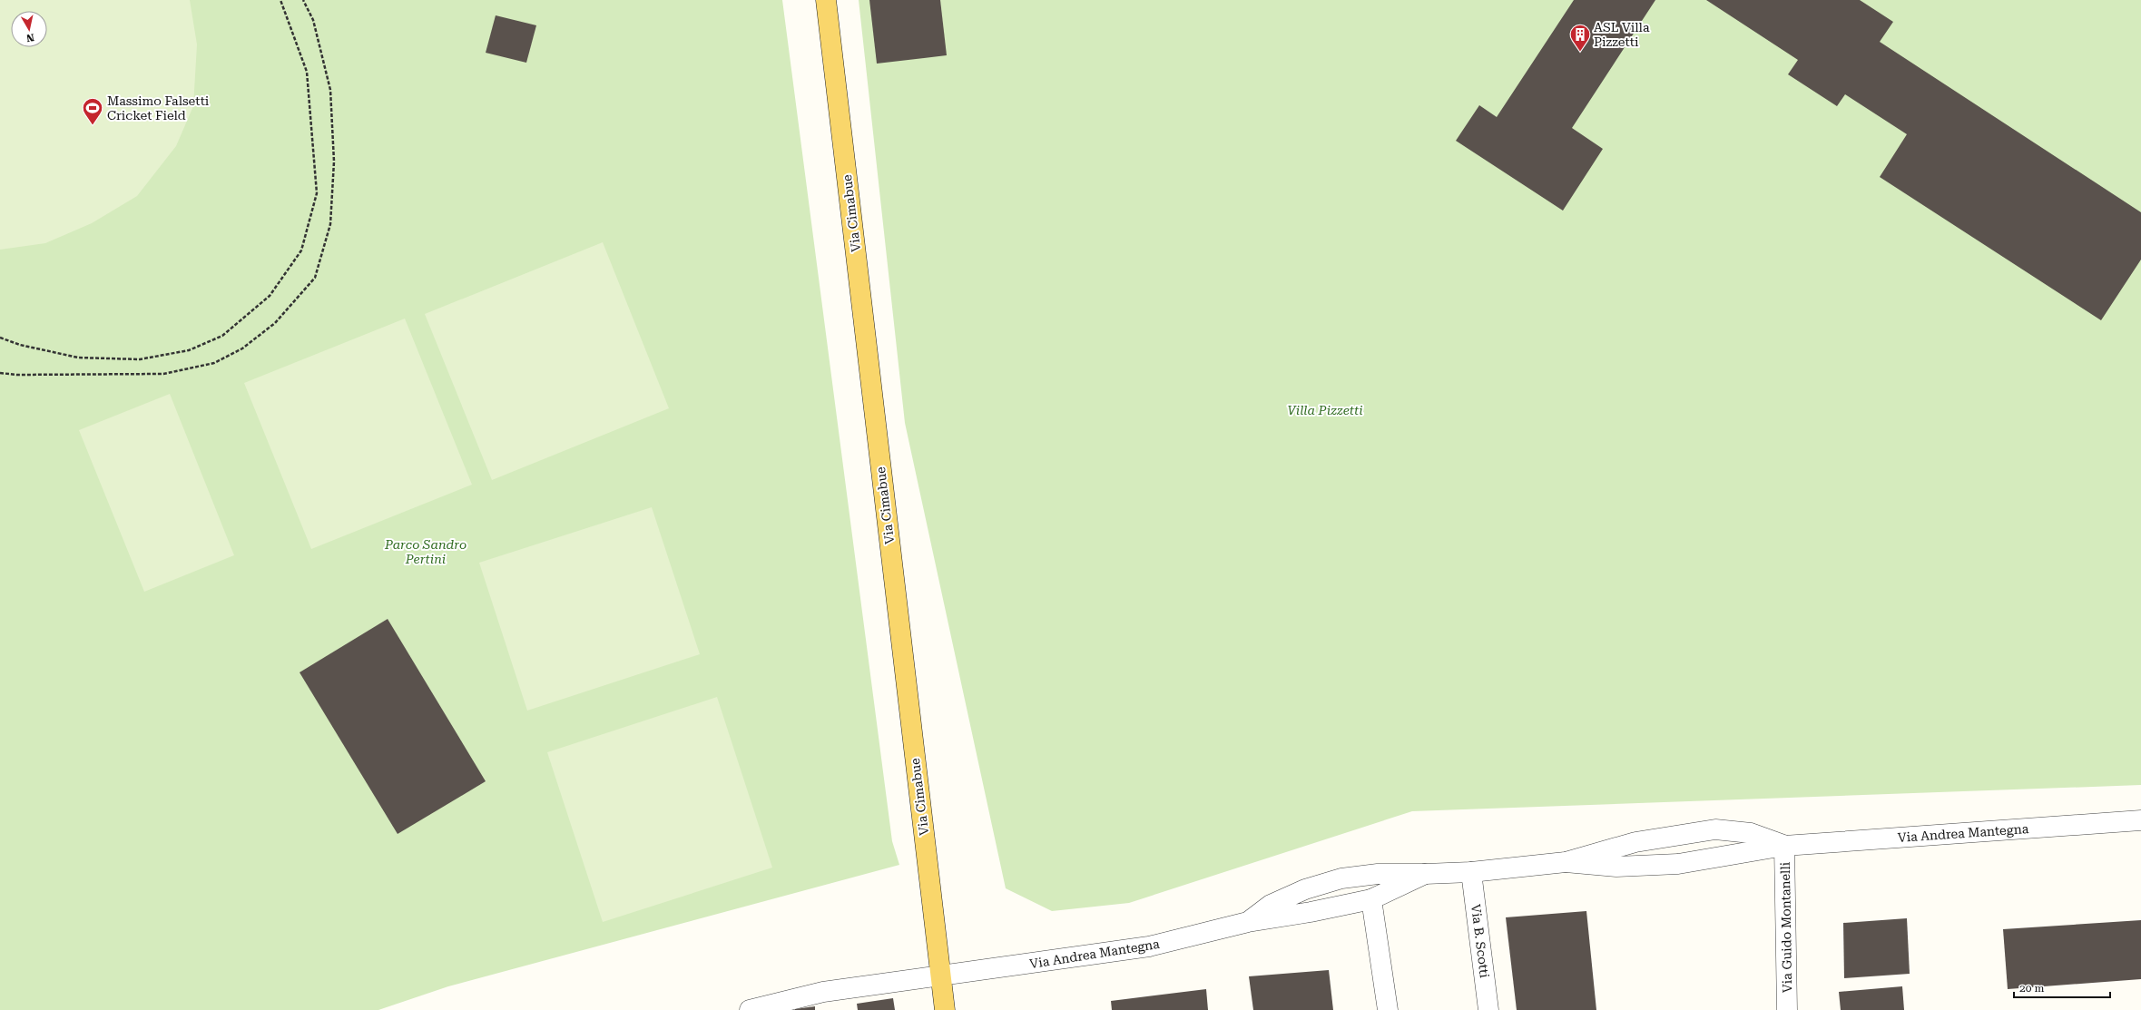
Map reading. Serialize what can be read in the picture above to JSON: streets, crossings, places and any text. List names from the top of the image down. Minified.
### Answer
{"streets":{"main road":["Via Cimabue"],"street":["Via Andrea Mantegna","Via Guido Montanelli","Via B. Scotti"]},"crossings":[["Via Cimabue","Via Andrea Mantegna"],["Via Andrea Mantegna","Via Guido Montanelli"],["Via Andrea Mantegna","Via B. Scotti"]],"parks":["Villa Pizzetti","Parco Sandro Pertini"],"places":{"building":["ASL Villa Pizzetti"],"sports":["Massimo Falsetti Cricket Field"]},"scale_bar":"20 m","north":"bottom"}
